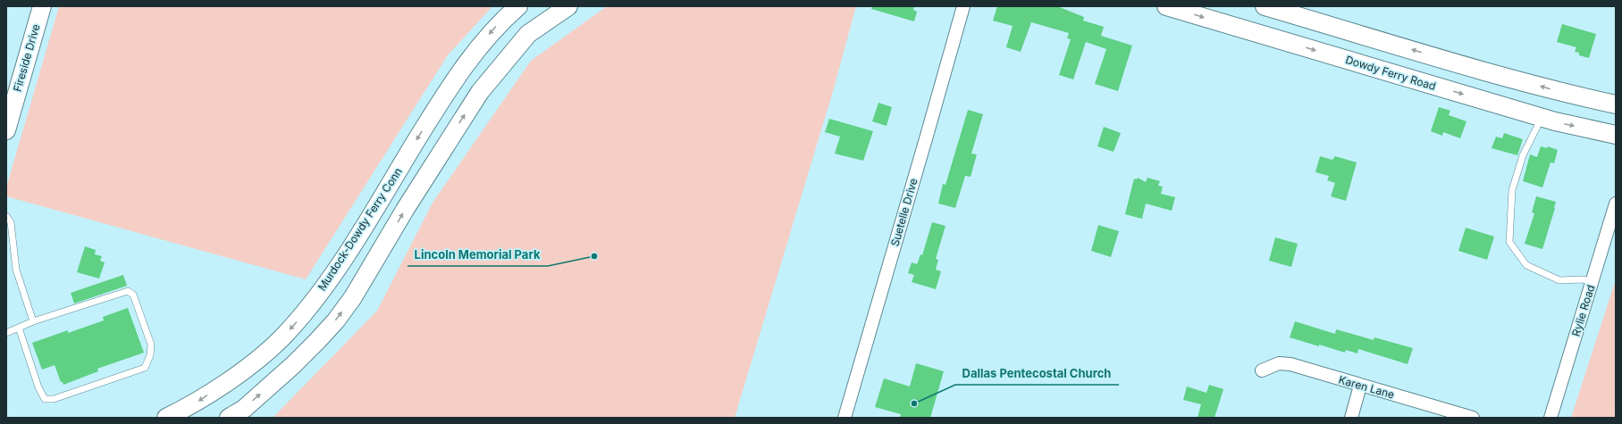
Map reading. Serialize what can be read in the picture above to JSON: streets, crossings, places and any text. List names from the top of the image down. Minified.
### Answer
{"streets":{"main road":["Fireside Drive","Dowdy Ferry Road","Murdock-Dowdy Ferry Conn"],"street":["Suetelle Drive","Rylie Road","Karen Lane"]},"places":["Lincoln Memorial Park","Dallas Pentecostal Church"]}
